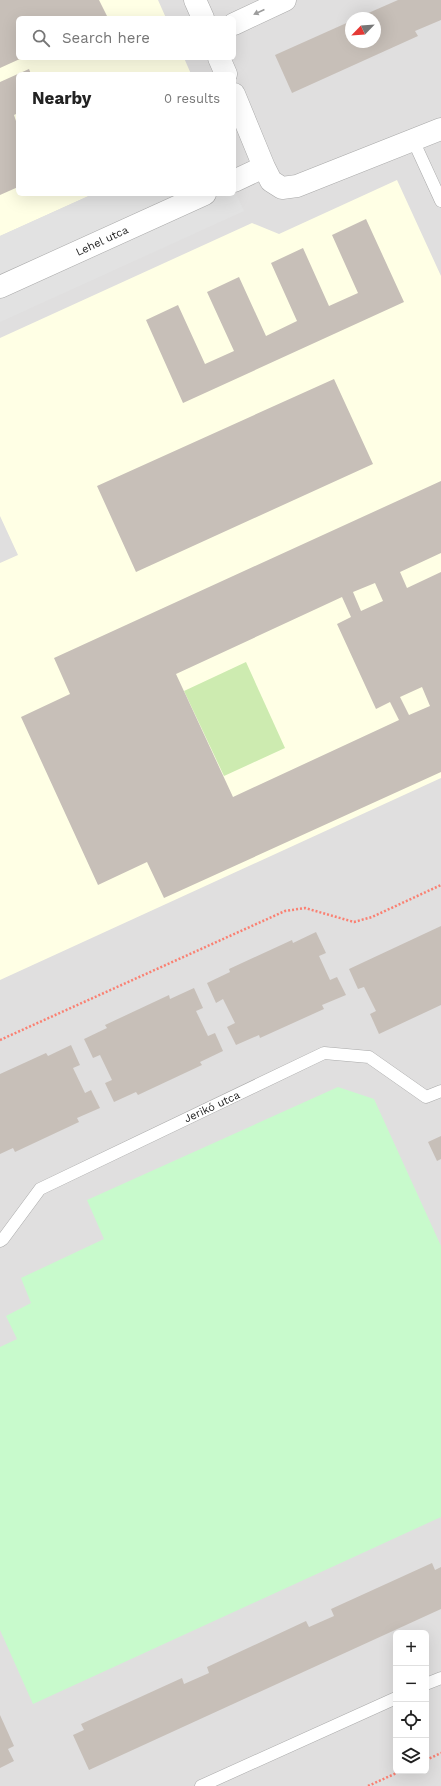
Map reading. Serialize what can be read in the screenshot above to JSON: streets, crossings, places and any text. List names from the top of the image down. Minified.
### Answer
{"streets":{"street":["Lehel utca"],"lane":["Jerikó utca"]},"north":"bottom left","page":{"search":"Search here","heading":["Nearby","0 results"],"map_buttons":["+","−"]}}
